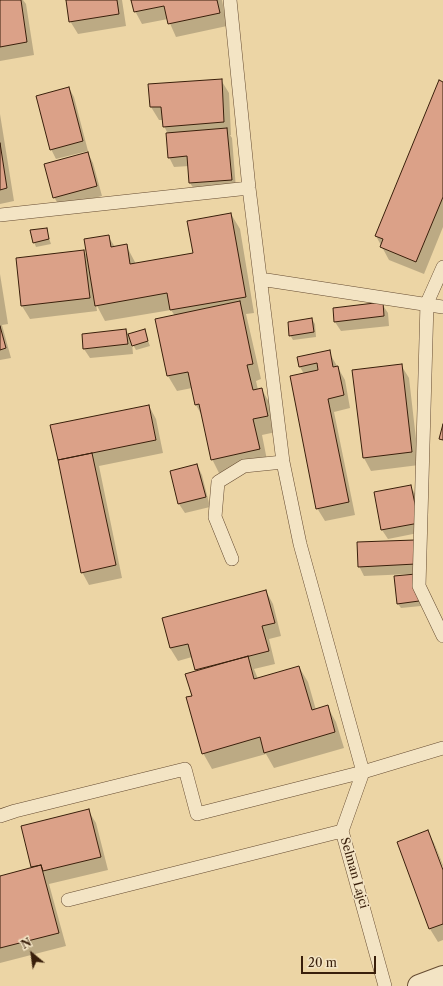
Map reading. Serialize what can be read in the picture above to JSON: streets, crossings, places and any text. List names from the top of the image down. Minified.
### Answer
{"streets":{"lane":["Selman Lajci"]},"scale_bar":"20 m","north":"top left"}
